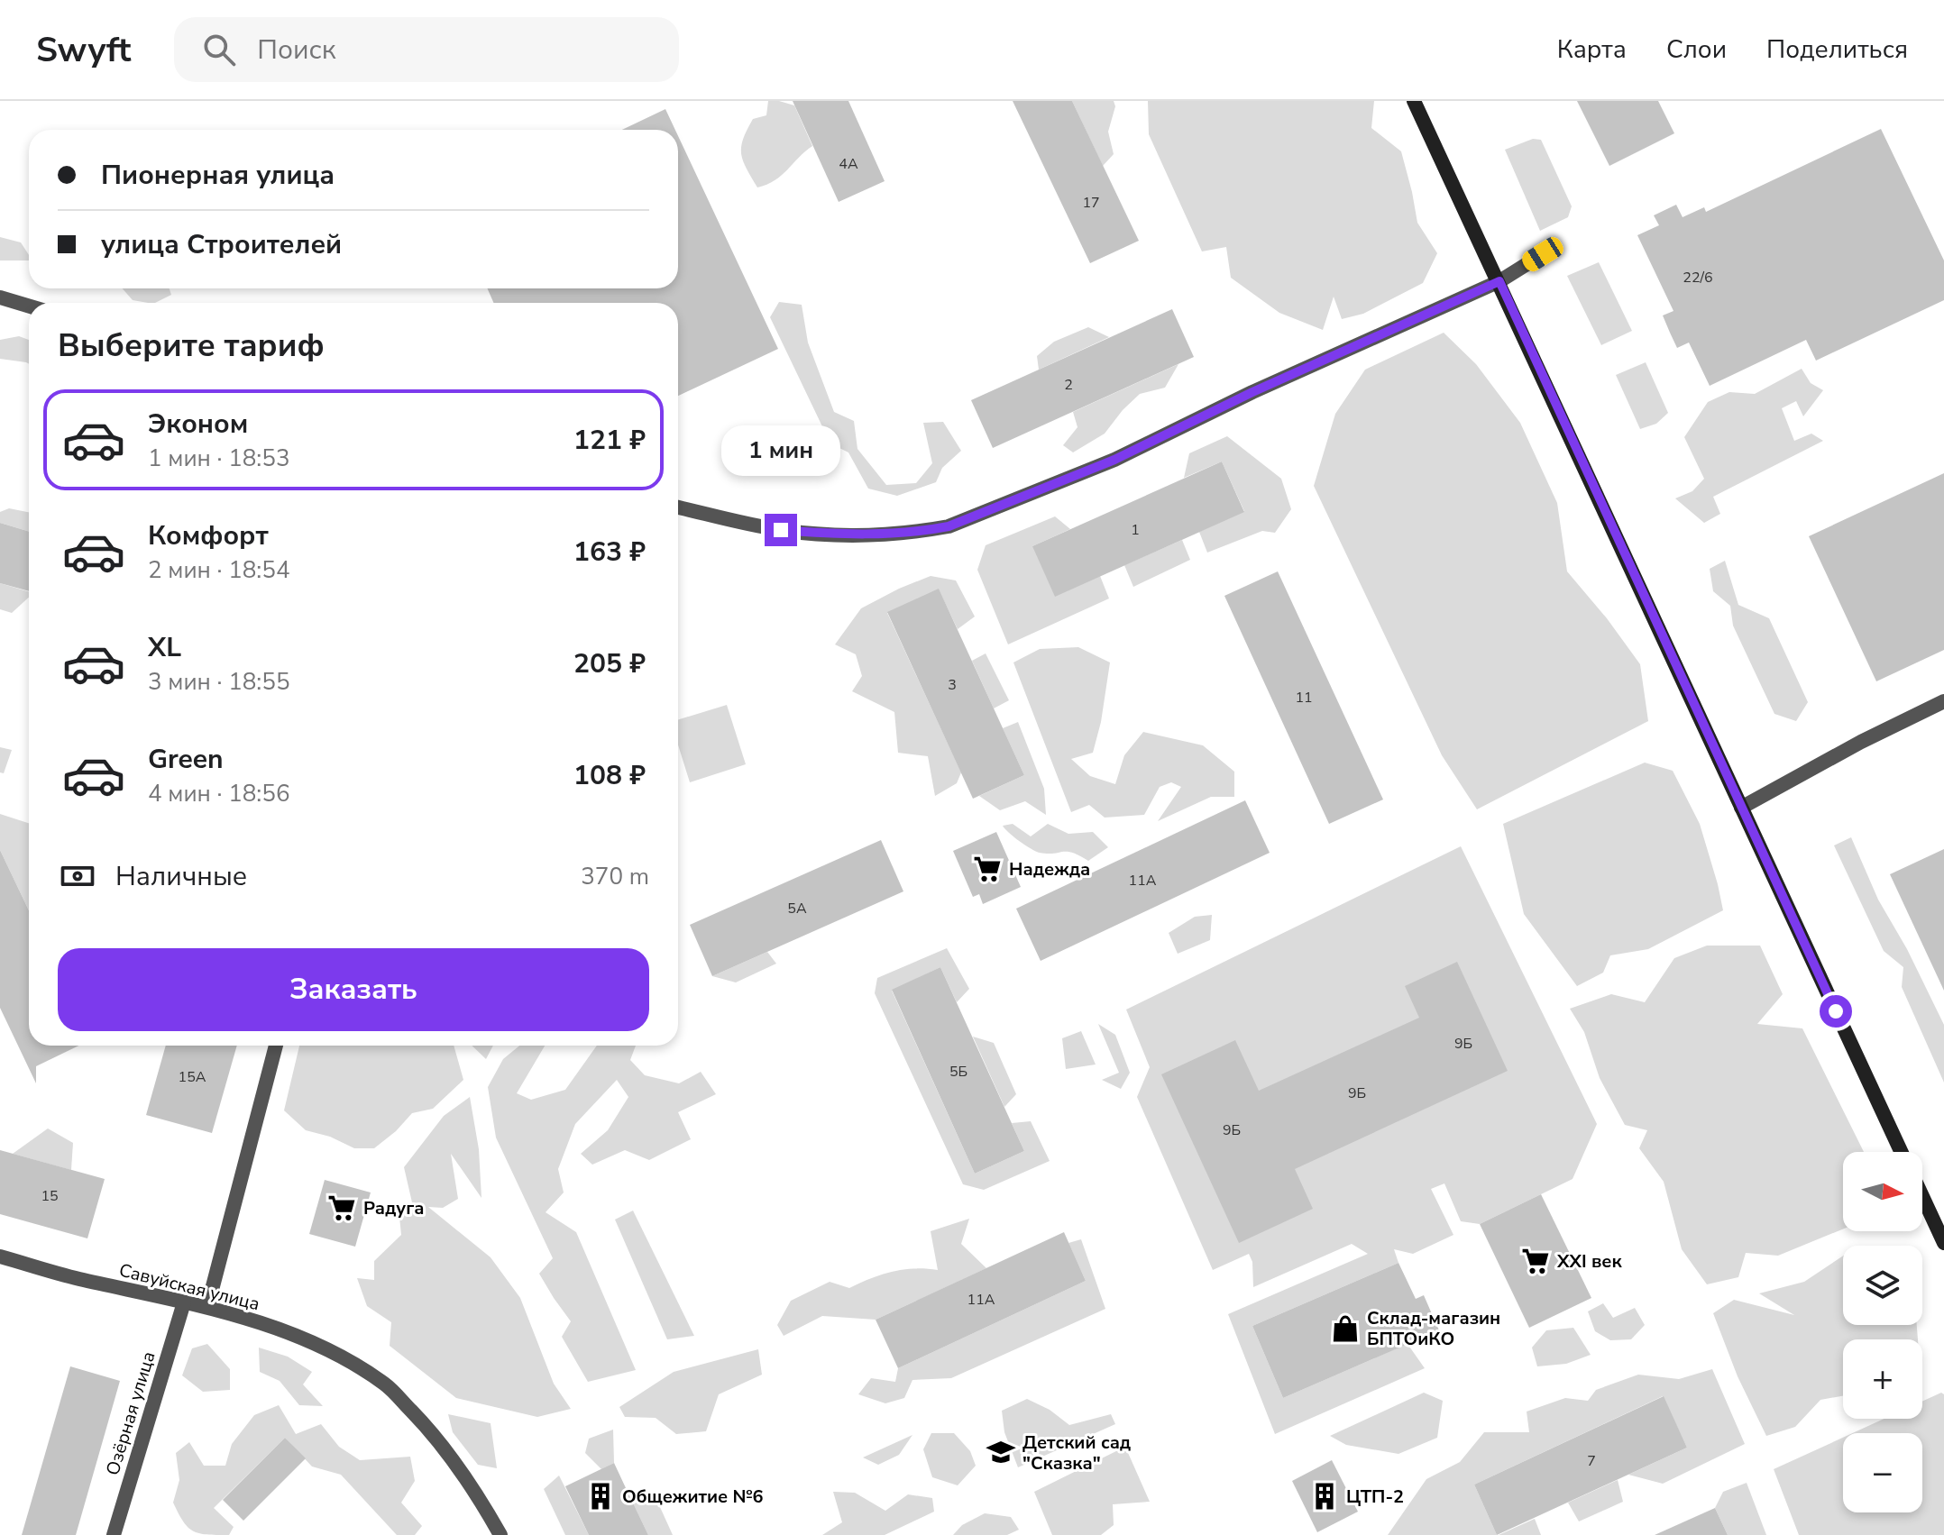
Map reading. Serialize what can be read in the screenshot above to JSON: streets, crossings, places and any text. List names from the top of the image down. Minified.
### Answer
{"streets":{"street":["Савуйская улица","Озёрная улица"]},"crossings":[["Савуйская улица","Озёрная улица"]],"places":{"supermarket":["Надежда","Радуга","XXI век"],"shop":["Склад-магазин БПТОиКО"],"school or university":["Детский сад \"Сказка\""],"building":["Общежитие №6","ЦТП-2"]},"house_numbers":["4А","17","22/6","2","1","3","11","11А","5А","9Б","5Б","15А","9Б","9Б","15","11А","7"],"north":"right","page":{"header":"Swyft","search":"Поиск","nav":["Карта","Слои","Поделиться"],"banner":["Пионерная улица","улица Строителей"],"heading":"Выберите тариф","list":[{"name":"Эконом","note":"1 мин · 18:53","value":"121 ₽"},{"name":"Комфорт","note":"2 мин · 18:54","value":"163 ₽"},{"name":"XL","note":"3 мин · 18:55","value":"205 ₽"},{"name":"Green","note":"4 мин · 18:56","value":"108 ₽"}],"bubble":"1 мин","pay":["Наличные","370 m"],"buttons":"Заказать","map_buttons":["+","−"]}}
